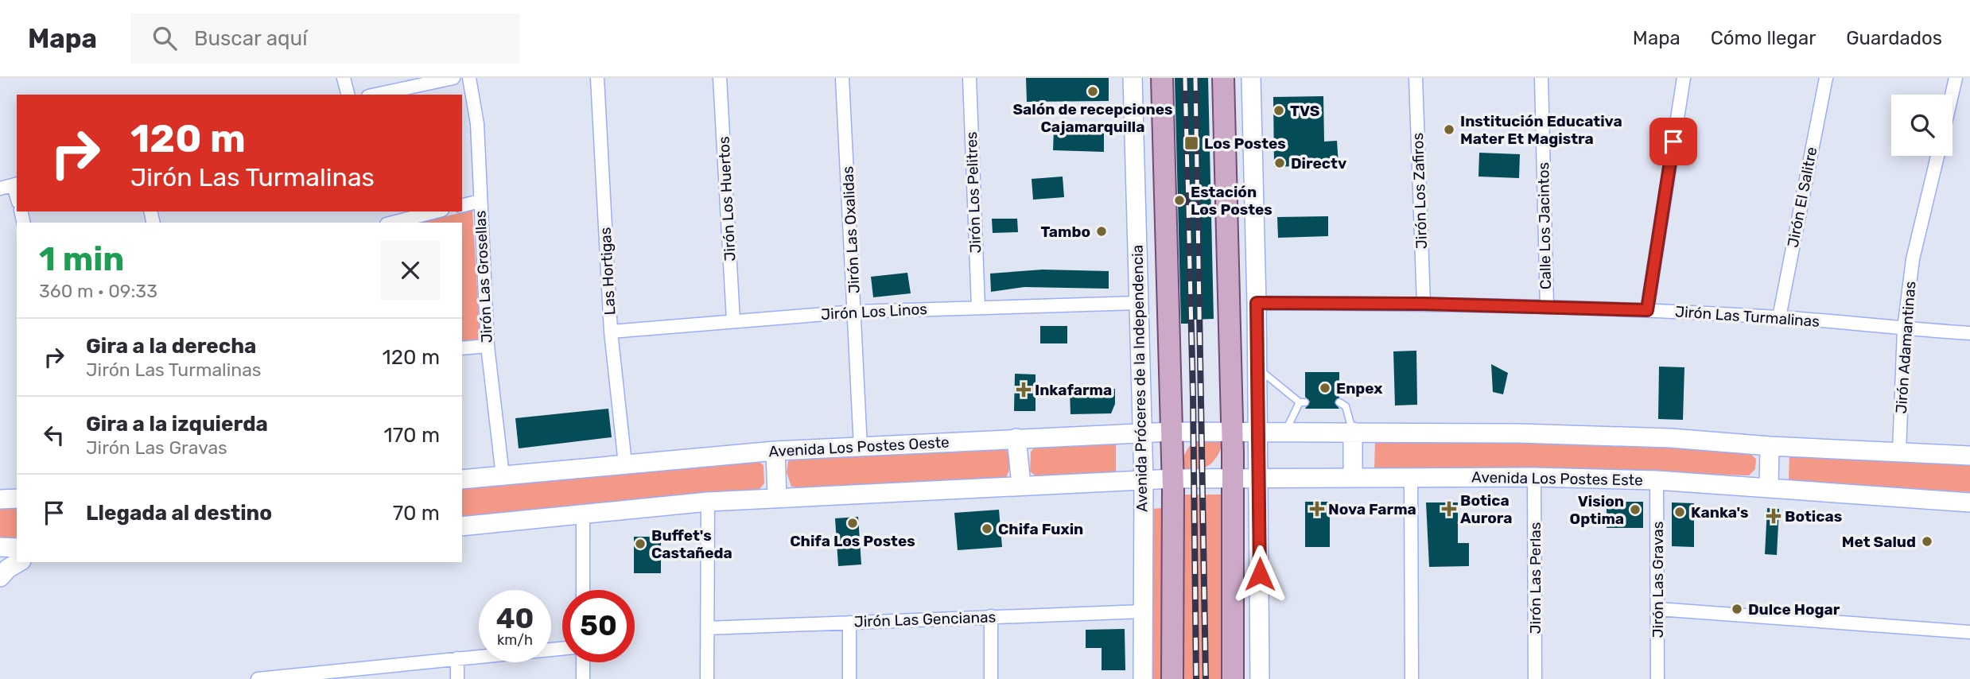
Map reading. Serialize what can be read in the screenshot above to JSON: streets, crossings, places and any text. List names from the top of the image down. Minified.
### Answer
{"streets":{"main road":["Avenida Próceres de la Independencia","Avenida Los Postes Oeste","Avenida Los Postes Este"],"street":["Jirón Los Zafiros","Jirón Los Pelitres","Jirón El Salitre","Jirón Los Huertos","Calle Los Jacintos","Jirón Las Oxalidas","Las Hortigas","Jirón Las Grosellas","Jirón Los Linos","Jirón Las Turmalinas","Jirón Adamantinas","Jirón Las Perlas","Jirón Las Gravas","Jirón Las Gencianas"]},"crossings":[["Jirón Los Zafiros","Jirón Las Turmalinas"],["Jirón Los Pelitres","Jirón Los Linos"],["Jirón El Salitre","Jirón Las Turmalinas"],["Jirón Los Huertos","Jirón Los Linos"],["Calle Los Jacintos","Jirón Las Turmalinas"],["Jirón Las Oxalidas","Jirón Los Linos"],["Jirón Las Oxalidas","Avenida Los Postes Oeste"],["Las Hortigas","Jirón Los Linos"],["Las Hortigas","Avenida Los Postes Oeste"],["Jirón Las Grosellas","Avenida Los Postes Oeste"],["Jirón Los Linos","Avenida Próceres de la Independencia"],["Jirón Las Turmalinas","Jirón Adamantinas"],["Avenida Próceres de la Independencia","Avenida Los Postes Oeste"],["Avenida Próceres de la Independencia","Avenida Los Postes Este"],["Avenida Próceres de la Independencia","Jirón Las Gencianas"],["Avenida Los Postes Este","Jirón Las Perlas"],["Avenida Los Postes Este","Jirón Las Gravas"]],"places":{"other":["Salón de recepciones Cajamarquilla","TVS","Institución Educativa Mater Et Magistra","Directv","Estación Los Postes","Tambo","Enpex","Vision Optima","Kanka's","Chifa Los Postes","Chifa Fuxin","Met Salud","Buffet's Castañeda","Dulce Hogar"],"transit":["Los Postes"],"health":["Inkafarma","Nova Farma","Botica Aurora","Boticas"]},"page":{"header":"Mapa","search":"Buscar aquí","nav":["Mapa","Cómo llegar","Guardados"],"turn":["120 m","Jirón Las Turmalinas"],"heading":["1 min","360 m · 09:33"],"list":[{"name":"Gira a la derecha","note":"Jirón Las Turmalinas","value":"120 m"},{"name":"Gira a la izquierda","note":"Jirón Las Gravas","value":"170 m"},{"name":"Llegada al destino","value":"70 m"}],"speed":"40 km/h","limit":"50"}}
